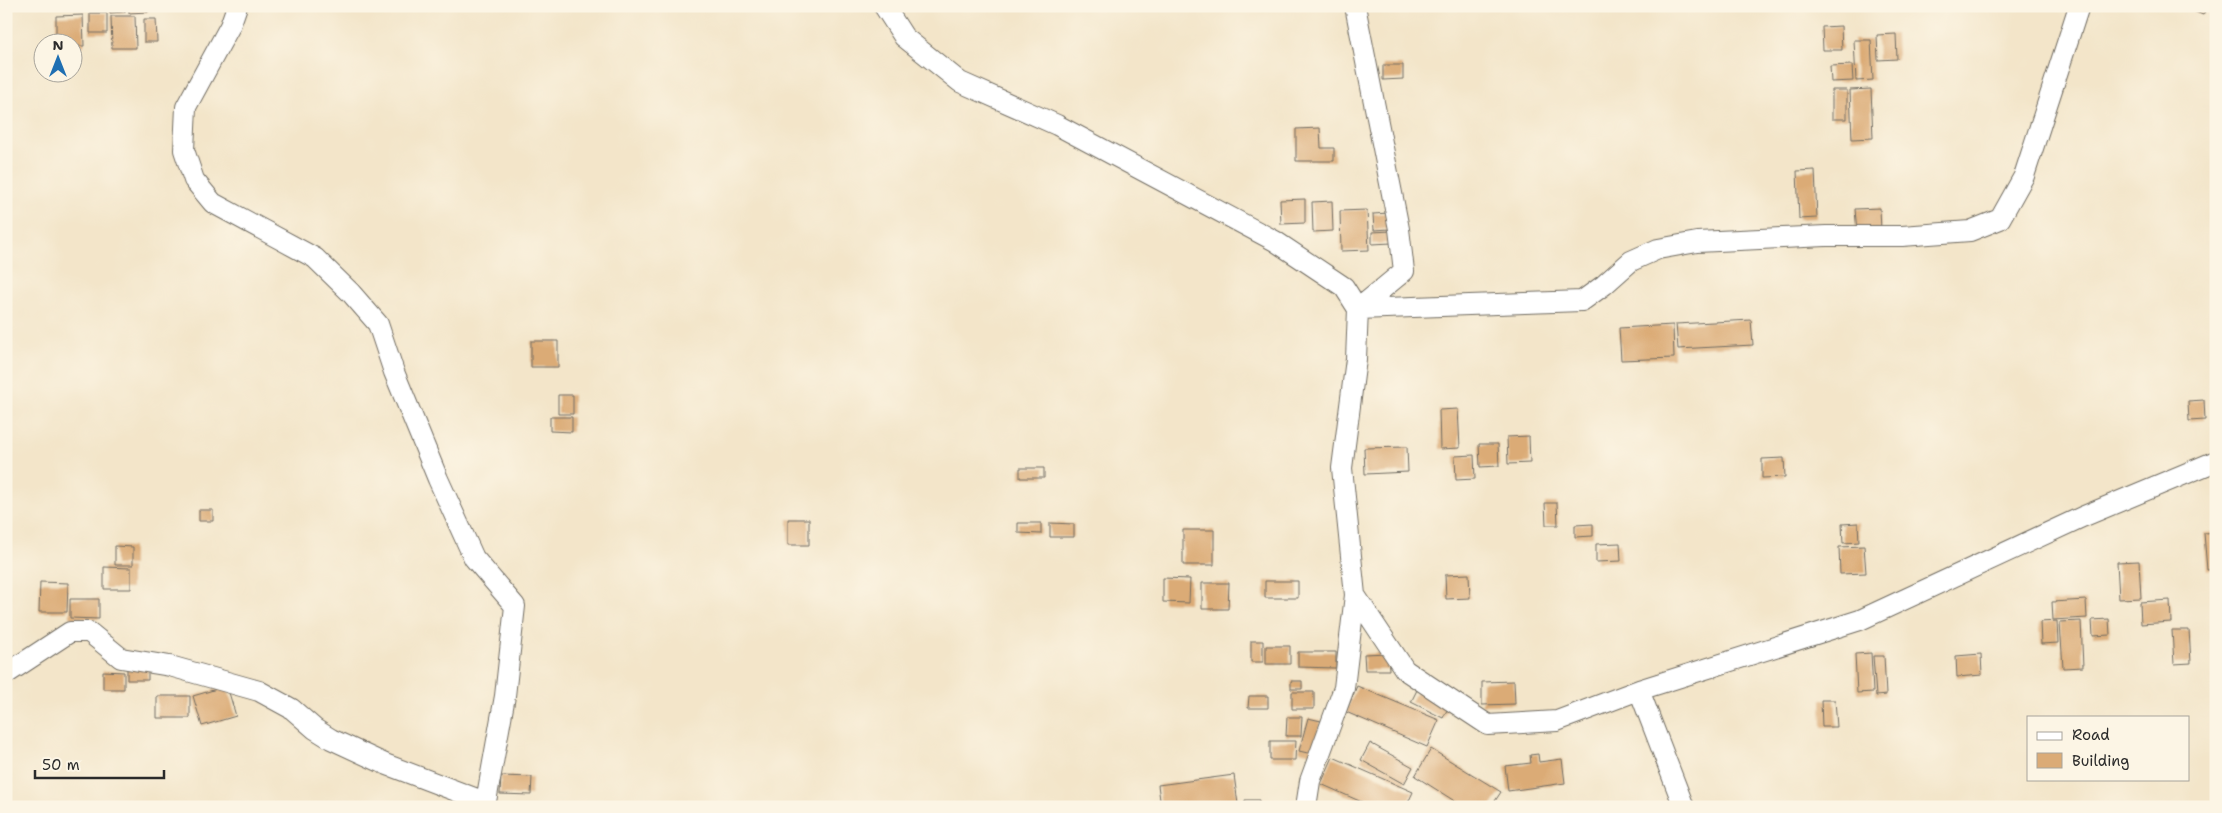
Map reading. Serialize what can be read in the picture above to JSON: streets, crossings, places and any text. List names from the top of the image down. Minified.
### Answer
{"legend":["Road","Building"],"scale_bar":"50 m","north":"top"}
